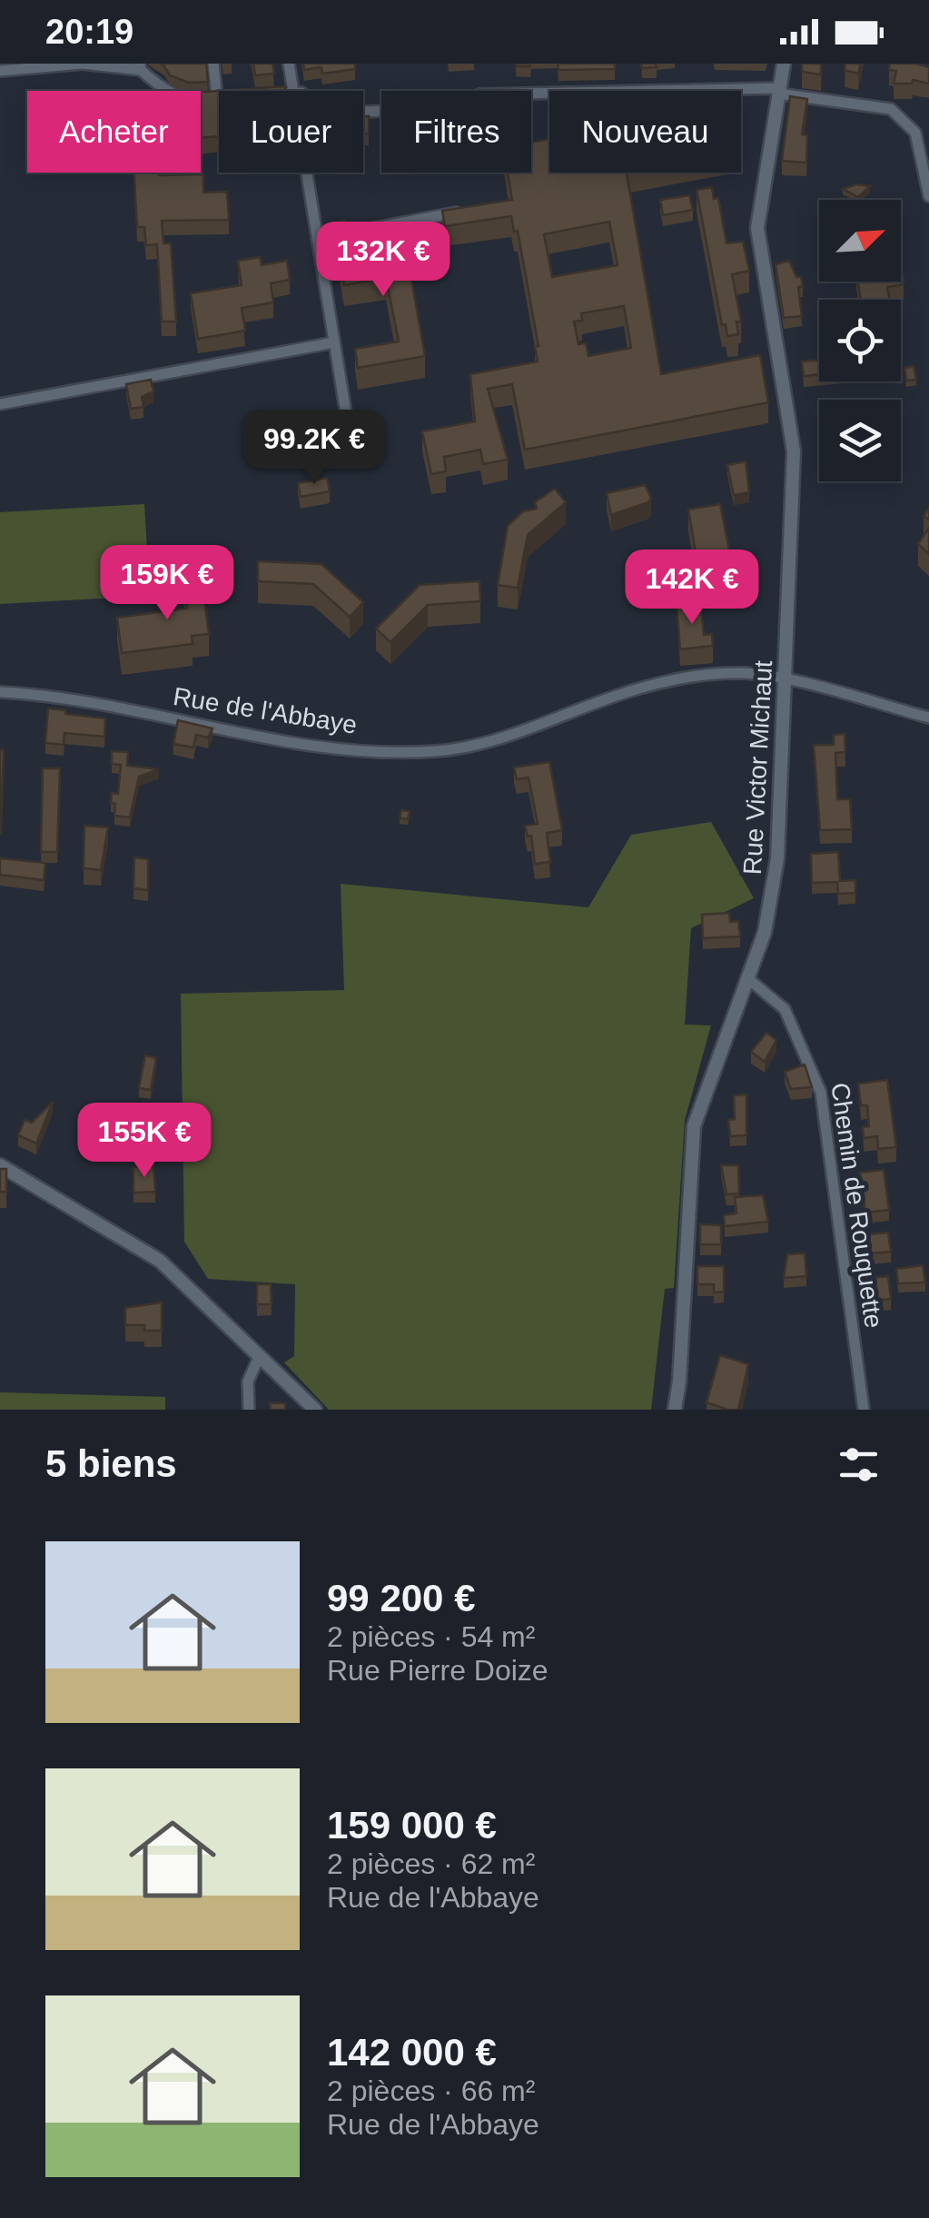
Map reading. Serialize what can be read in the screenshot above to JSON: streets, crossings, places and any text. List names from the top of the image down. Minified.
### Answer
{"streets":{"street":["Rue de l'Abbaye","Rue Victor Michaut","Chemin de Rouquette"]},"crossings":[["Rue de l'Abbaye","Rue Victor Michaut"],["Rue Victor Michaut","Chemin de Rouquette"]],"north":"top right","page":{"status":"20:19","chip":["Acheter","Louer","Filtres","Nouveau"],"price":["132K €","99.2K €","159K €","142K €","155K €"],"heading":"5 biens","list":[{"name":"99 200 €","note":"2 pièces · 54 m² · Rue Pierre Doize"},{"name":"159 000 €","note":"2 pièces · 62 m² · Rue de l'Abbaye"},{"name":"142 000 €","note":"2 pièces · 66 m² · Rue de l'Abbaye"}]}}
